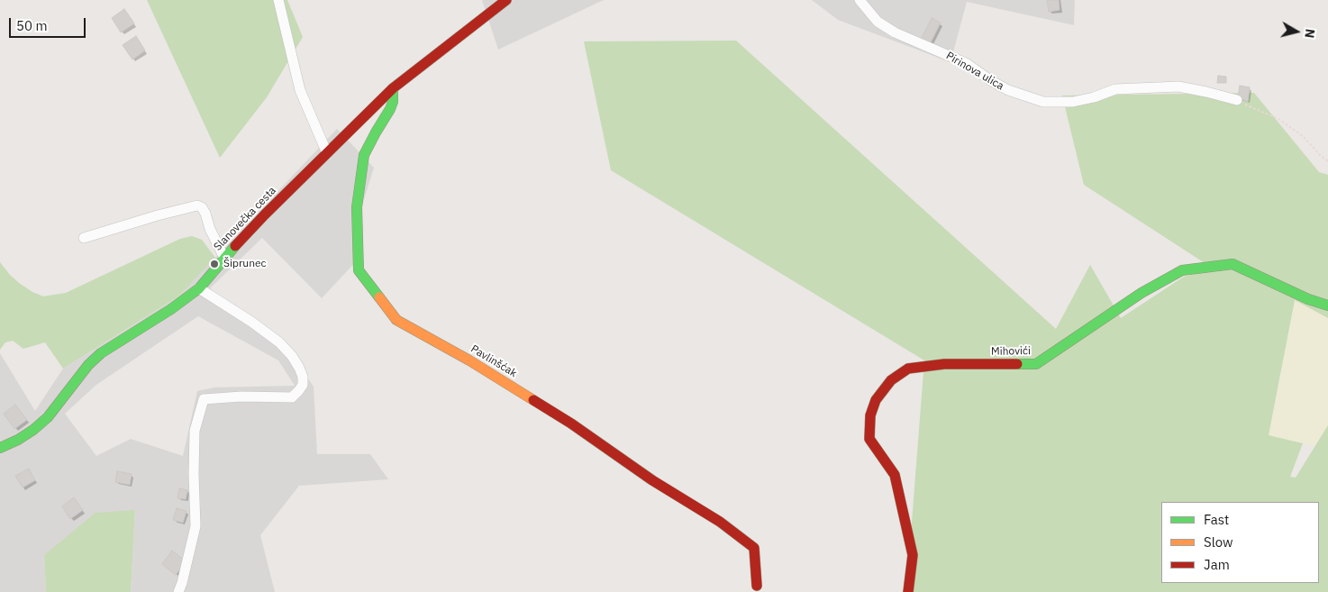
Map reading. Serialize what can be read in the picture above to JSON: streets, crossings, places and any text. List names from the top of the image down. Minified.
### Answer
{"streets":{"street":["Pirinova ulica","Slanovečka cesta","Mihovići","Pavlinšćak"]},"crossings":[["Slanovečka cesta","Pavlinšćak"]],"places":["Šiprunec"],"legend":["Fast","Slow","Jam"],"scale_bar":"50 m","north":"right"}
